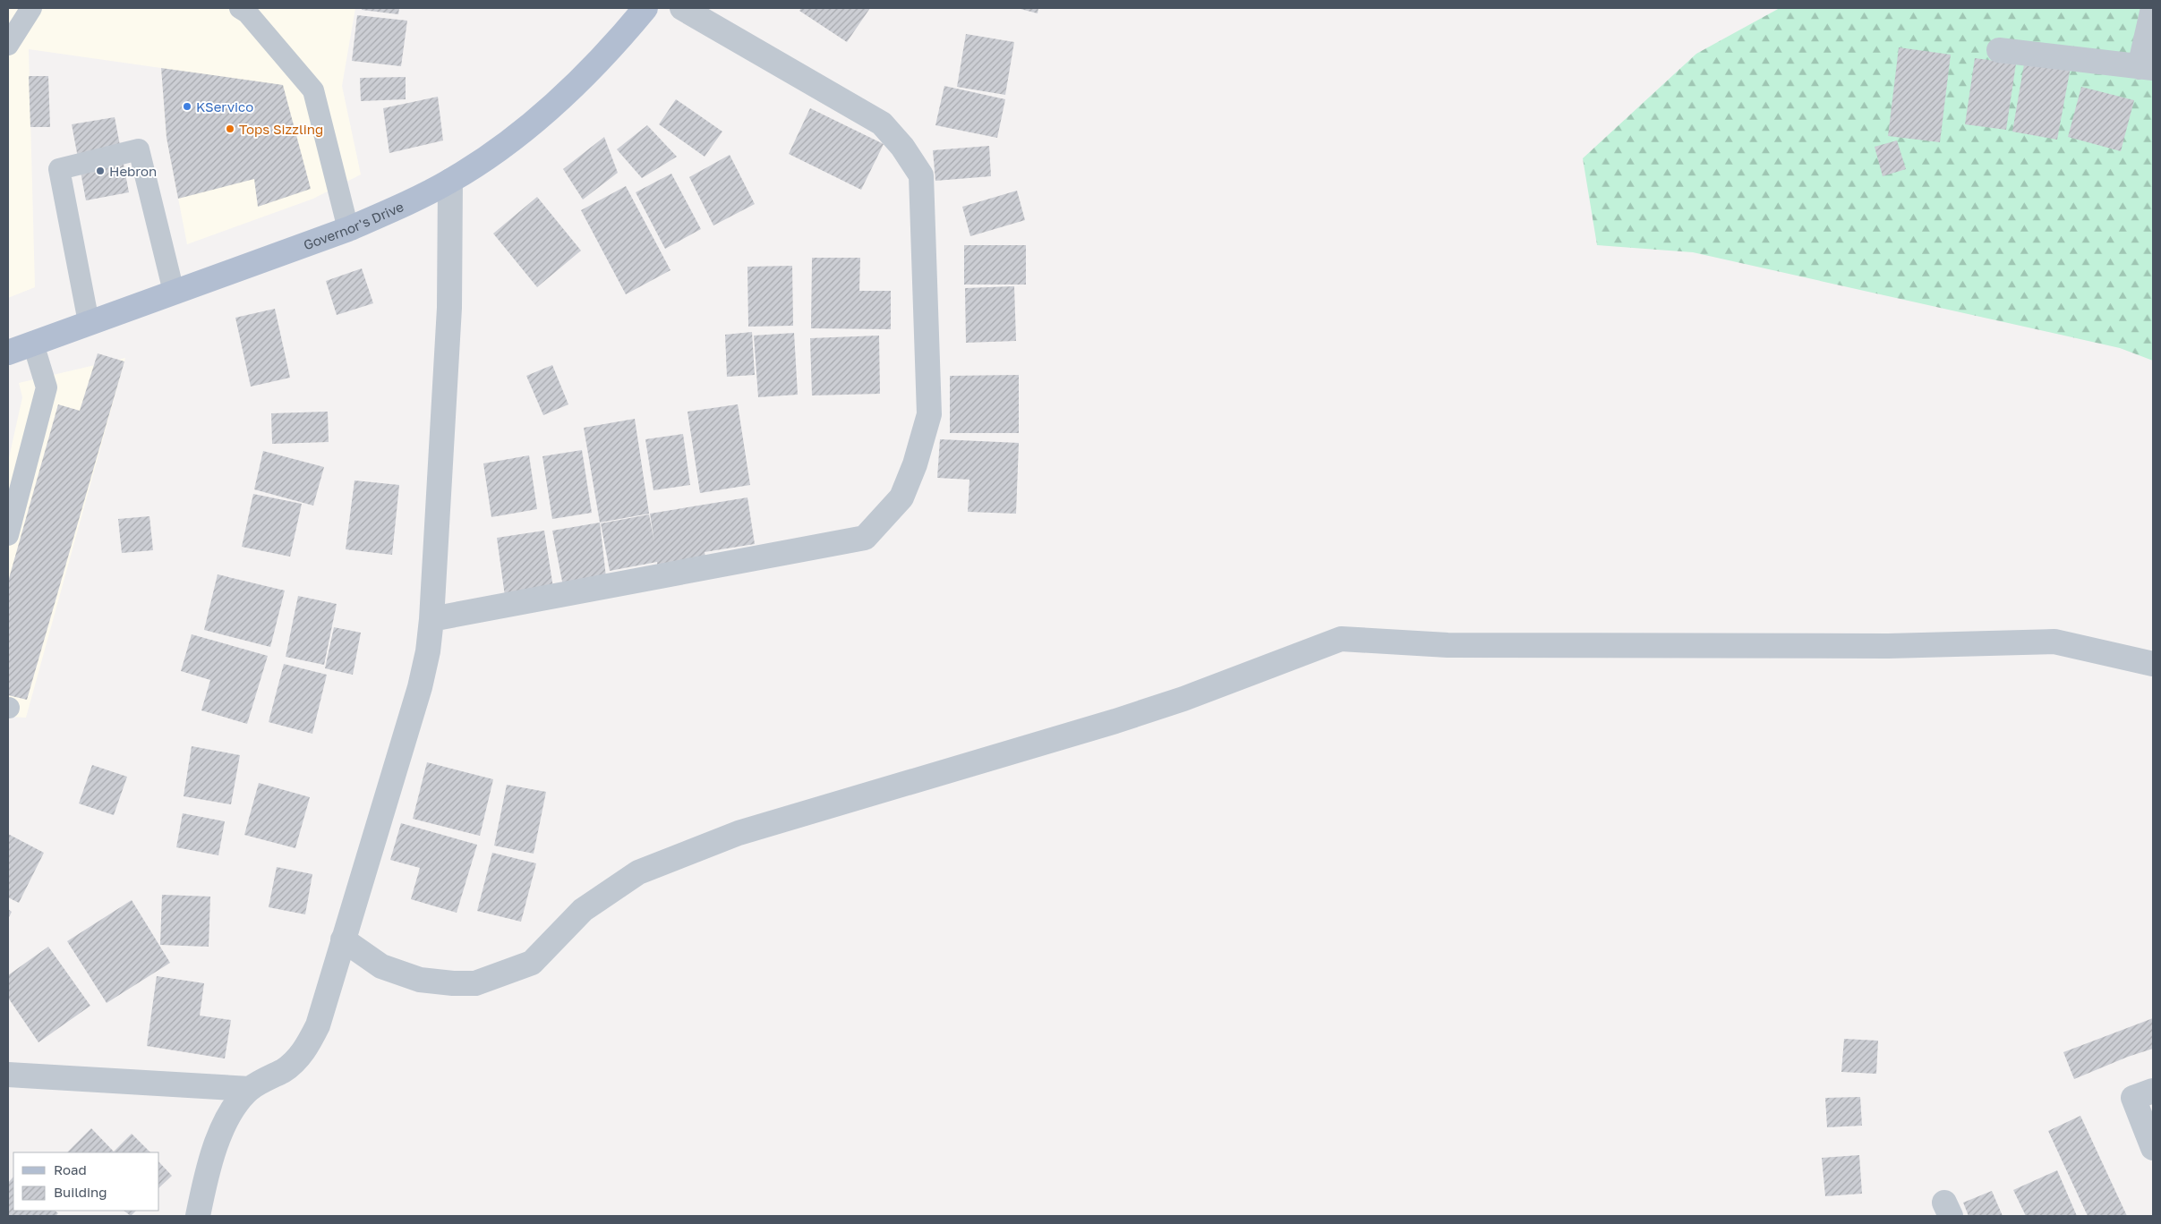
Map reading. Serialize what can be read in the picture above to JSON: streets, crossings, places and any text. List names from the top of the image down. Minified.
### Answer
{"streets":{"main road":["Governor's Drive"]},"places":["KServico","Tops Sizzling","Hebron"],"legend":["Road","Building"]}
